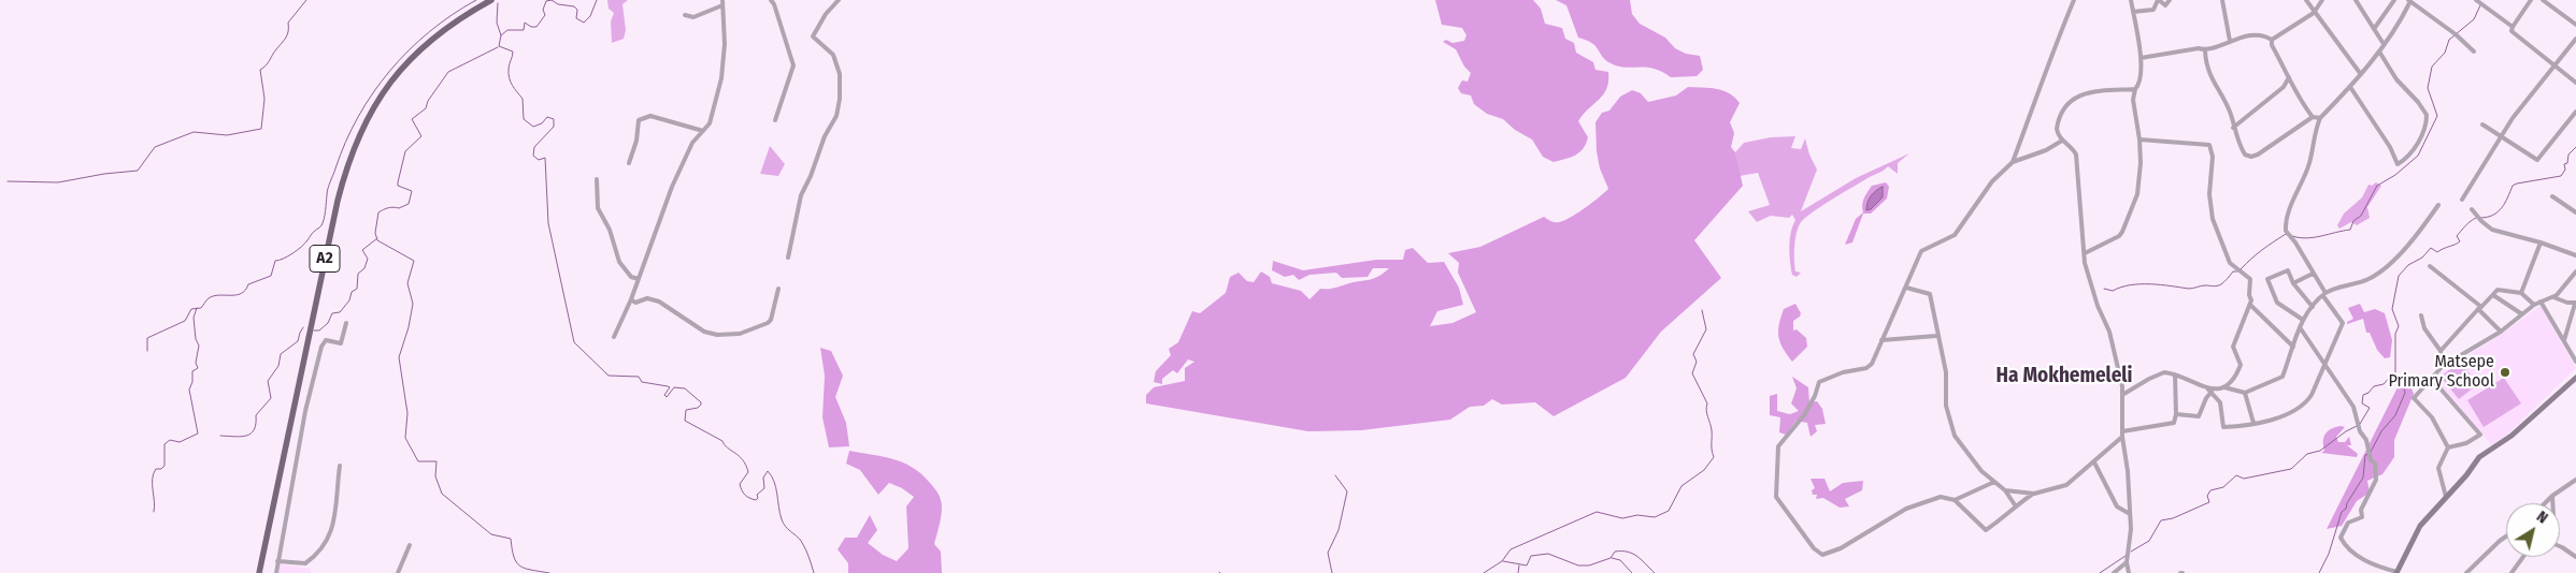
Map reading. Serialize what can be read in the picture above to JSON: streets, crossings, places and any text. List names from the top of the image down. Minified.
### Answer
{"streets":{"main road":["A2"]},"districts":["Ha Mokhemeleli"],"places":["Matsepe Primary School"],"north":"top right"}
